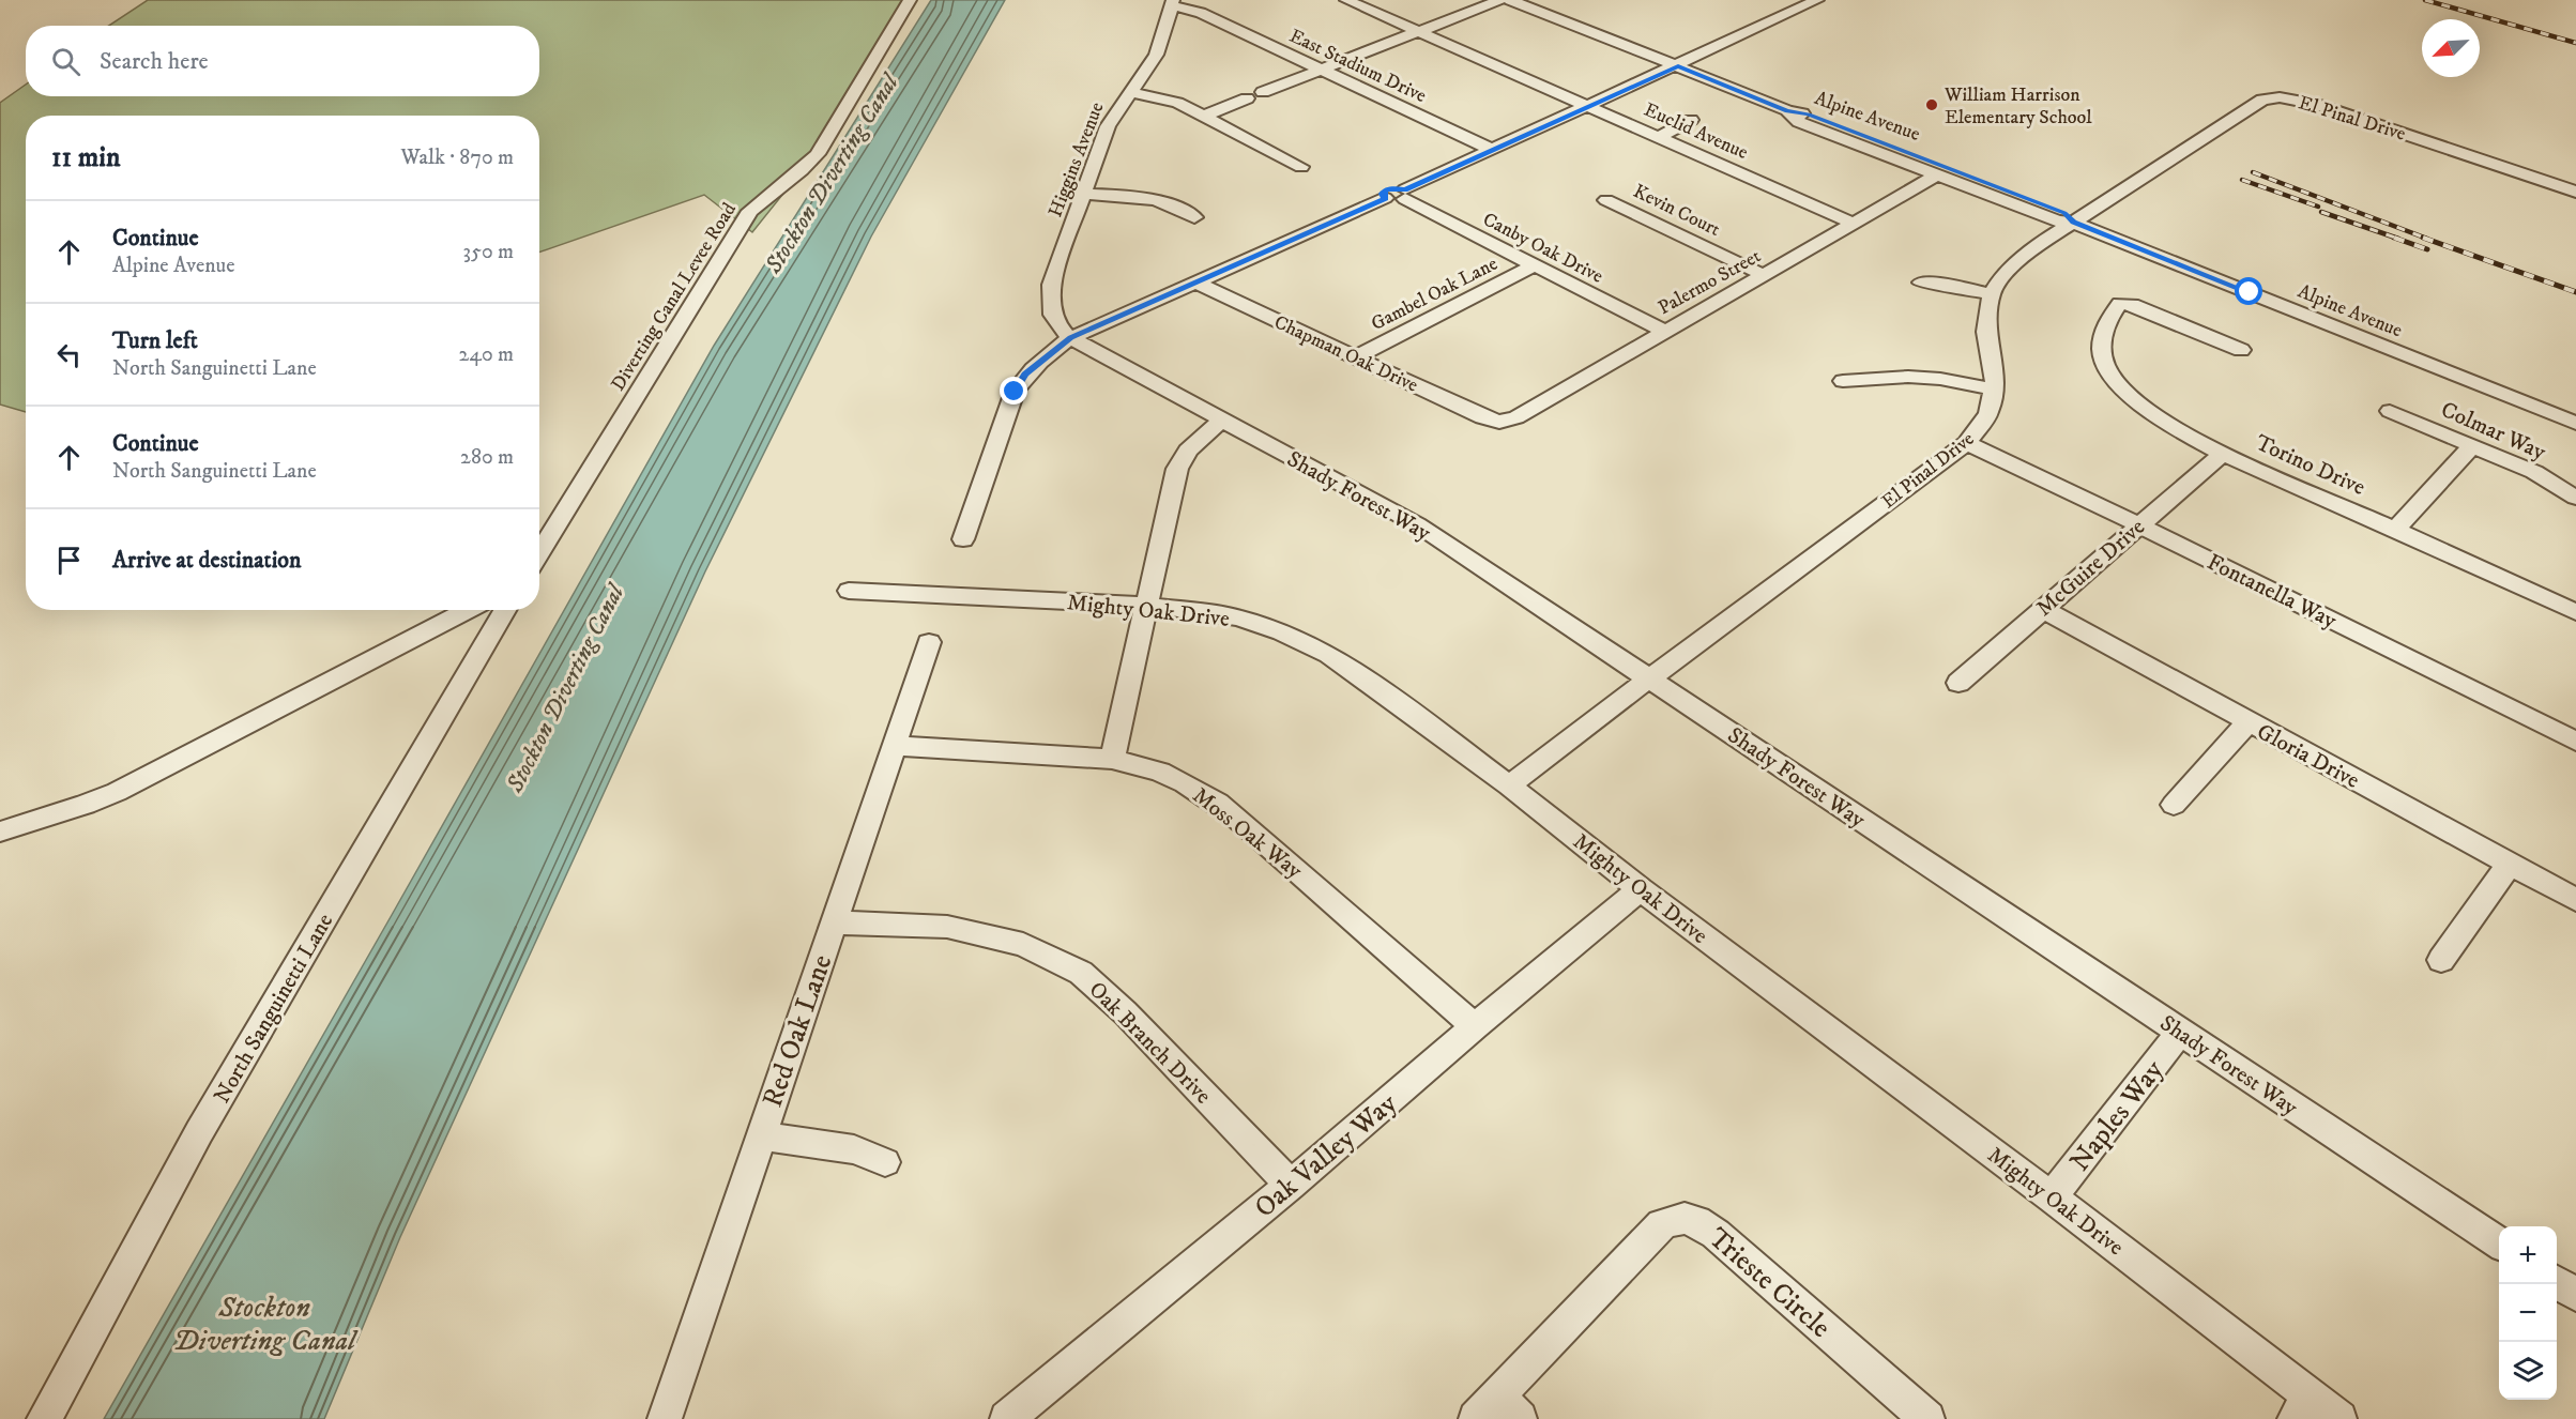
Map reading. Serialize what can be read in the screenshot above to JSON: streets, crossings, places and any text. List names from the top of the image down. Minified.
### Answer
{"streets":{"street":["East Stadium Drive","Alpine Avenue","El Pinal Drive","Euclid Avenue","Higgins Avenue","Kevin Court","Canby Oak Drive","Palermo Street","Gambel Oak Lane","Diverting Canal Levee Road","Chapman Oak Drive","Colmar Way","Torino Drive","Shady Forest Way","McGuire Drive","Fontanella Way","Mighty Oak Drive","Gloria Drive","Moss Oak Way","North Sanguinetti Lane","Red Oak Lane","Oak Branch Drive","Naples Way","Oak Valley Way","Trieste Circle"]},"crossings":[["East Stadium Drive","Higgins Avenue"],["Alpine Avenue","El Pinal Drive"],["Alpine Avenue","Palermo Street"],["El Pinal Drive","Shady Forest Way"],["El Pinal Drive","Fontanella Way"],["El Pinal Drive","Mighty Oak Drive"],["Euclid Avenue","Palermo Street"],["Higgins Avenue","Shady Forest Way"],["Kevin Court","Palermo Street"],["Canby Oak Drive","Palermo Street"],["Canby Oak Drive","Gambel Oak Lane"],["Palermo Street","Chapman Oak Drive"],["Gambel Oak Lane","Chapman Oak Drive"],["Torino Drive","McGuire Drive"],["Shady Forest Way","Naples Way"],["McGuire Drive","Fontanella Way"],["McGuire Drive","Gloria Drive"],["Mighty Oak Drive","Naples Way"],["Mighty Oak Drive","Oak Valley Way"],["Moss Oak Way","Red Oak Lane"],["Moss Oak Way","Oak Valley Way"],["Red Oak Lane","Oak Branch Drive"],["Oak Branch Drive","Oak Valley Way"]],"water":["Stockton Diverting Canal"],"places":["William Harrison Elementary School"],"north":"bottom left","page":{"search":"Search here","heading":["11 min","Walk · 870 m"],"list":[["Continue","Alpine Avenue","350 m"],["Turn left","North Sanguinetti Lane","240 m"],["Continue","North Sanguinetti Lane","280 m"],"Arrive at destination"],"map_buttons":["+","−"]}}
